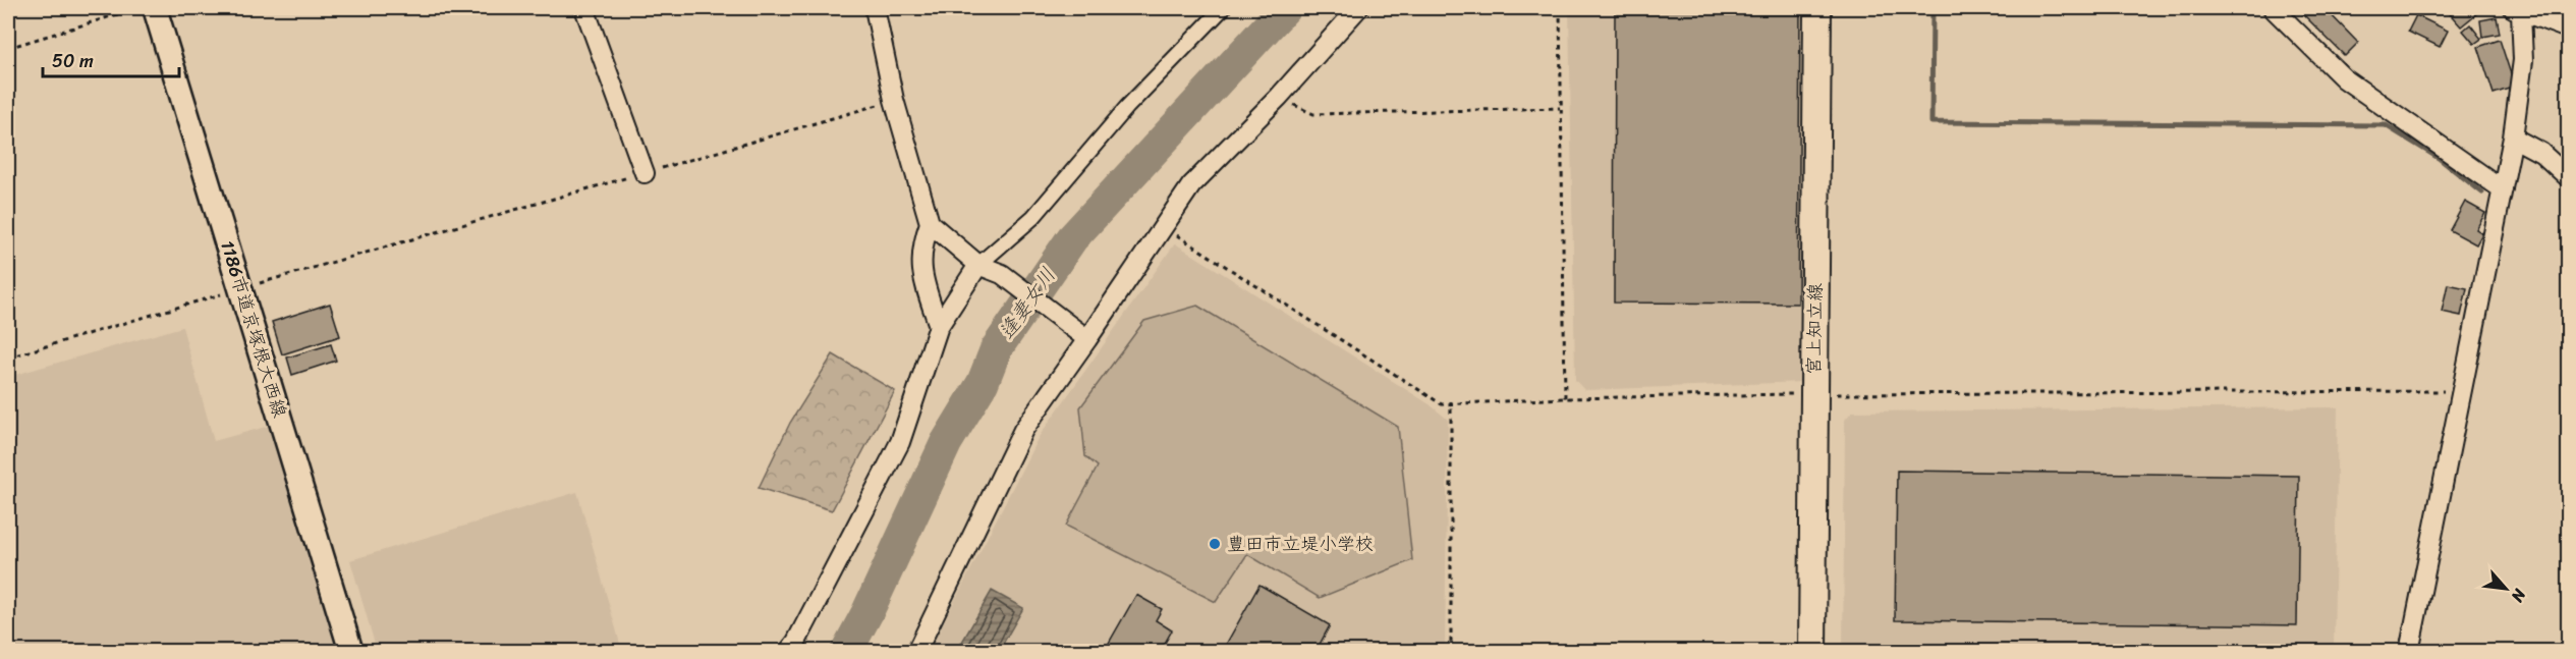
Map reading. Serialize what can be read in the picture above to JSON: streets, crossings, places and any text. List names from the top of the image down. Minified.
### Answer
{"streets":{"main road":["宮上知立線"],"street":["1186市道京塚根大西線"]},"water":["逢妻女川"],"places":["豊田市立堤小学校"],"scale_bar":"50 m","north":"bottom right"}
